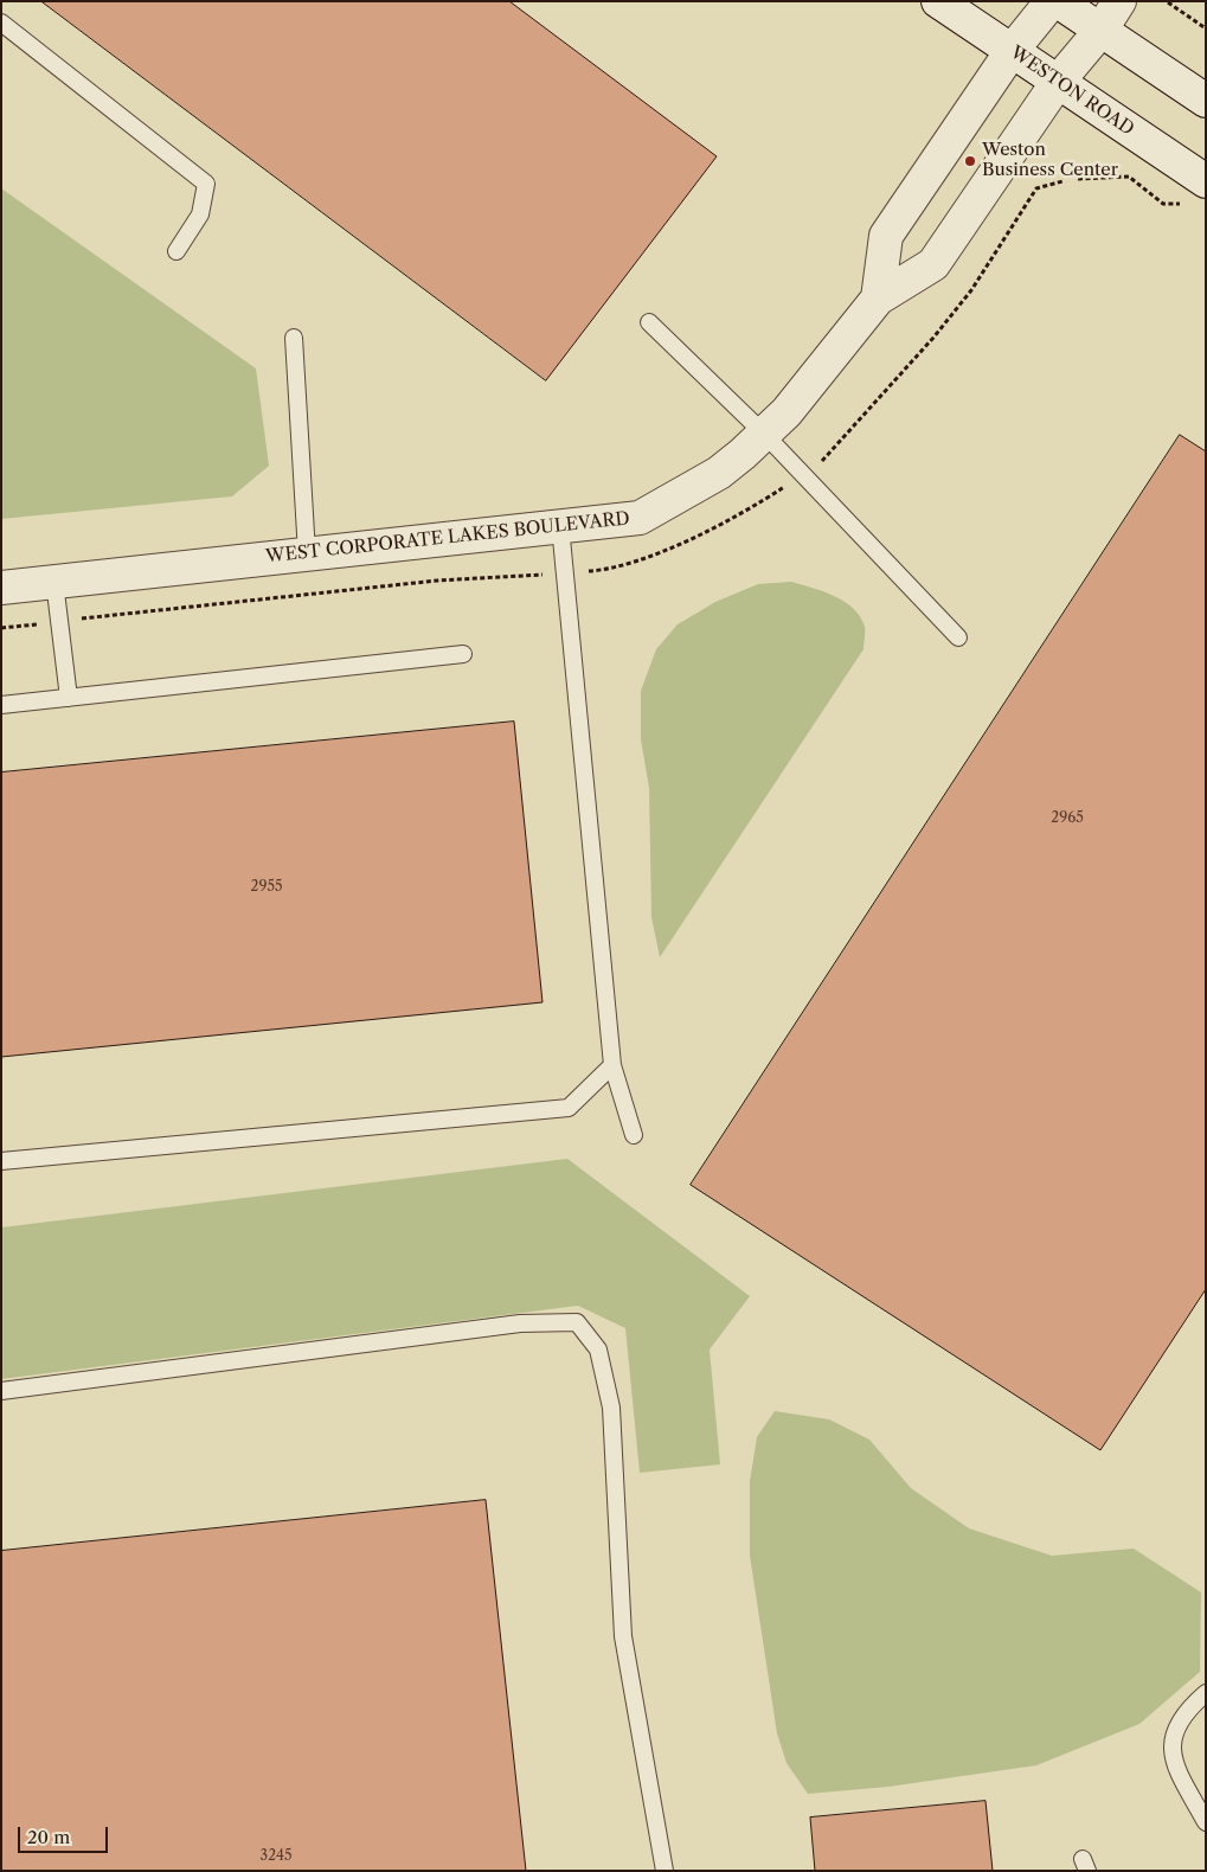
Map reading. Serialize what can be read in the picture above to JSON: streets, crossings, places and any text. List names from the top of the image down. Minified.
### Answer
{"streets":{"street":["WESTON ROAD","WEST CORPORATE LAKES BOULEVARD"]},"crossings":[["WESTON ROAD","WEST CORPORATE LAKES BOULEVARD"]],"places":["Weston Business Center"],"house_numbers":["2965","2955","3245"],"scale_bar":"20 m"}
